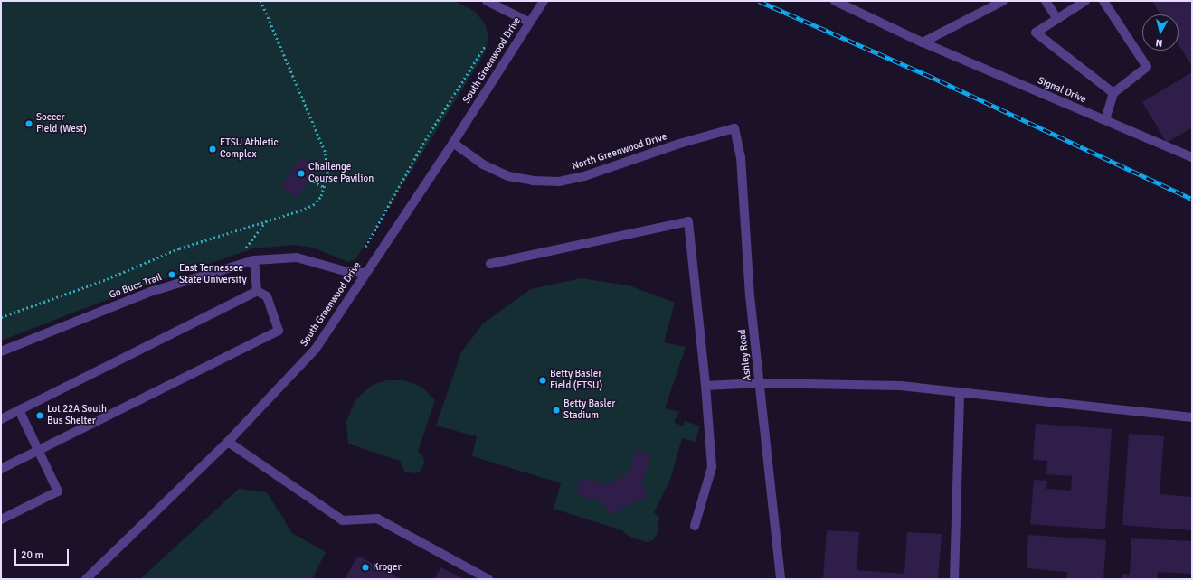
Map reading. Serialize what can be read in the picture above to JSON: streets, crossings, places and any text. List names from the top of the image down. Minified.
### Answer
{"streets":{"street":["South Greenwood Drive","Signal Drive","North Greenwood Drive","Go Bucs Trail","Ashley Road"]},"crossings":[["South Greenwood Drive","North Greenwood Drive"],["South Greenwood Drive","Go Bucs Trail"],["North Greenwood Drive","Ashley Road"]],"places":["Soccer Field (West)","ETSU Athletic Complex","Challenge Course Pavilion","East Tennessee State University","Betty Basler Field (ETSU)","Betty Basler Stadium","Lot 22A South Bus Shelter","Kroger"],"scale_bar":"20 m","north":"bottom"}
